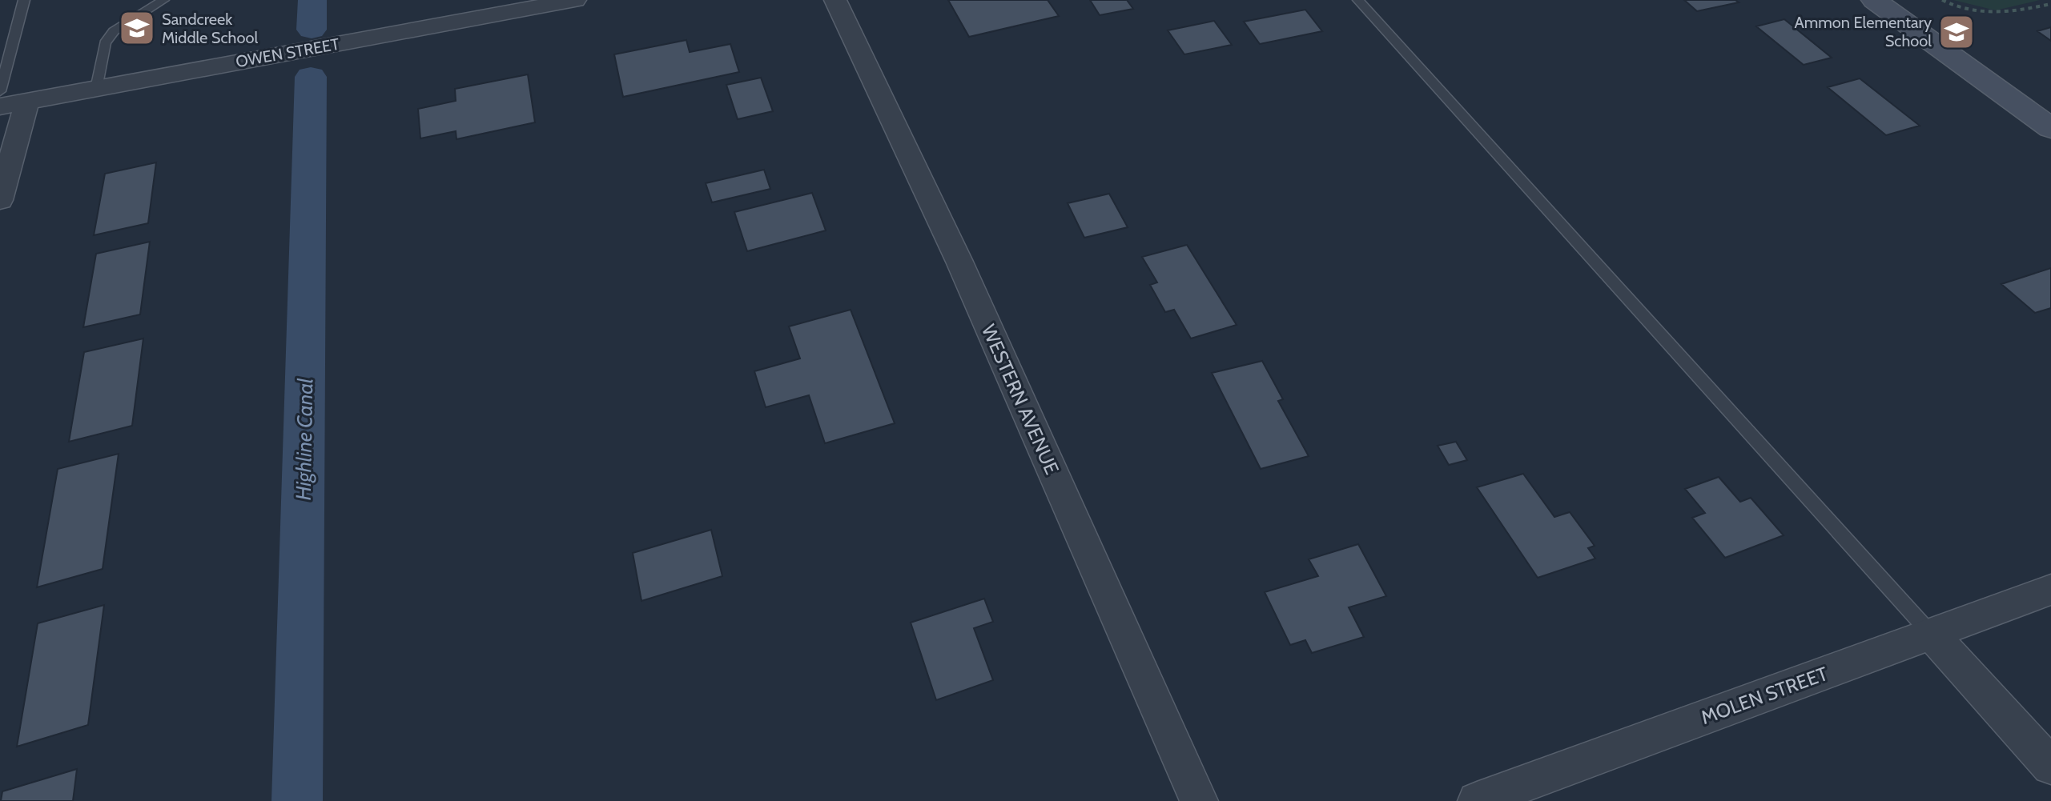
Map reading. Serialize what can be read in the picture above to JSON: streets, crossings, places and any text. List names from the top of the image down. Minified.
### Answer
{"streets":{"street":["OWEN STREET","WESTERN AVENUE","MOLEN STREET"]},"water":["Highline Canal"],"places":{"school or university":["Sandcreek Middle School","Ammon Elementary School"]}}
